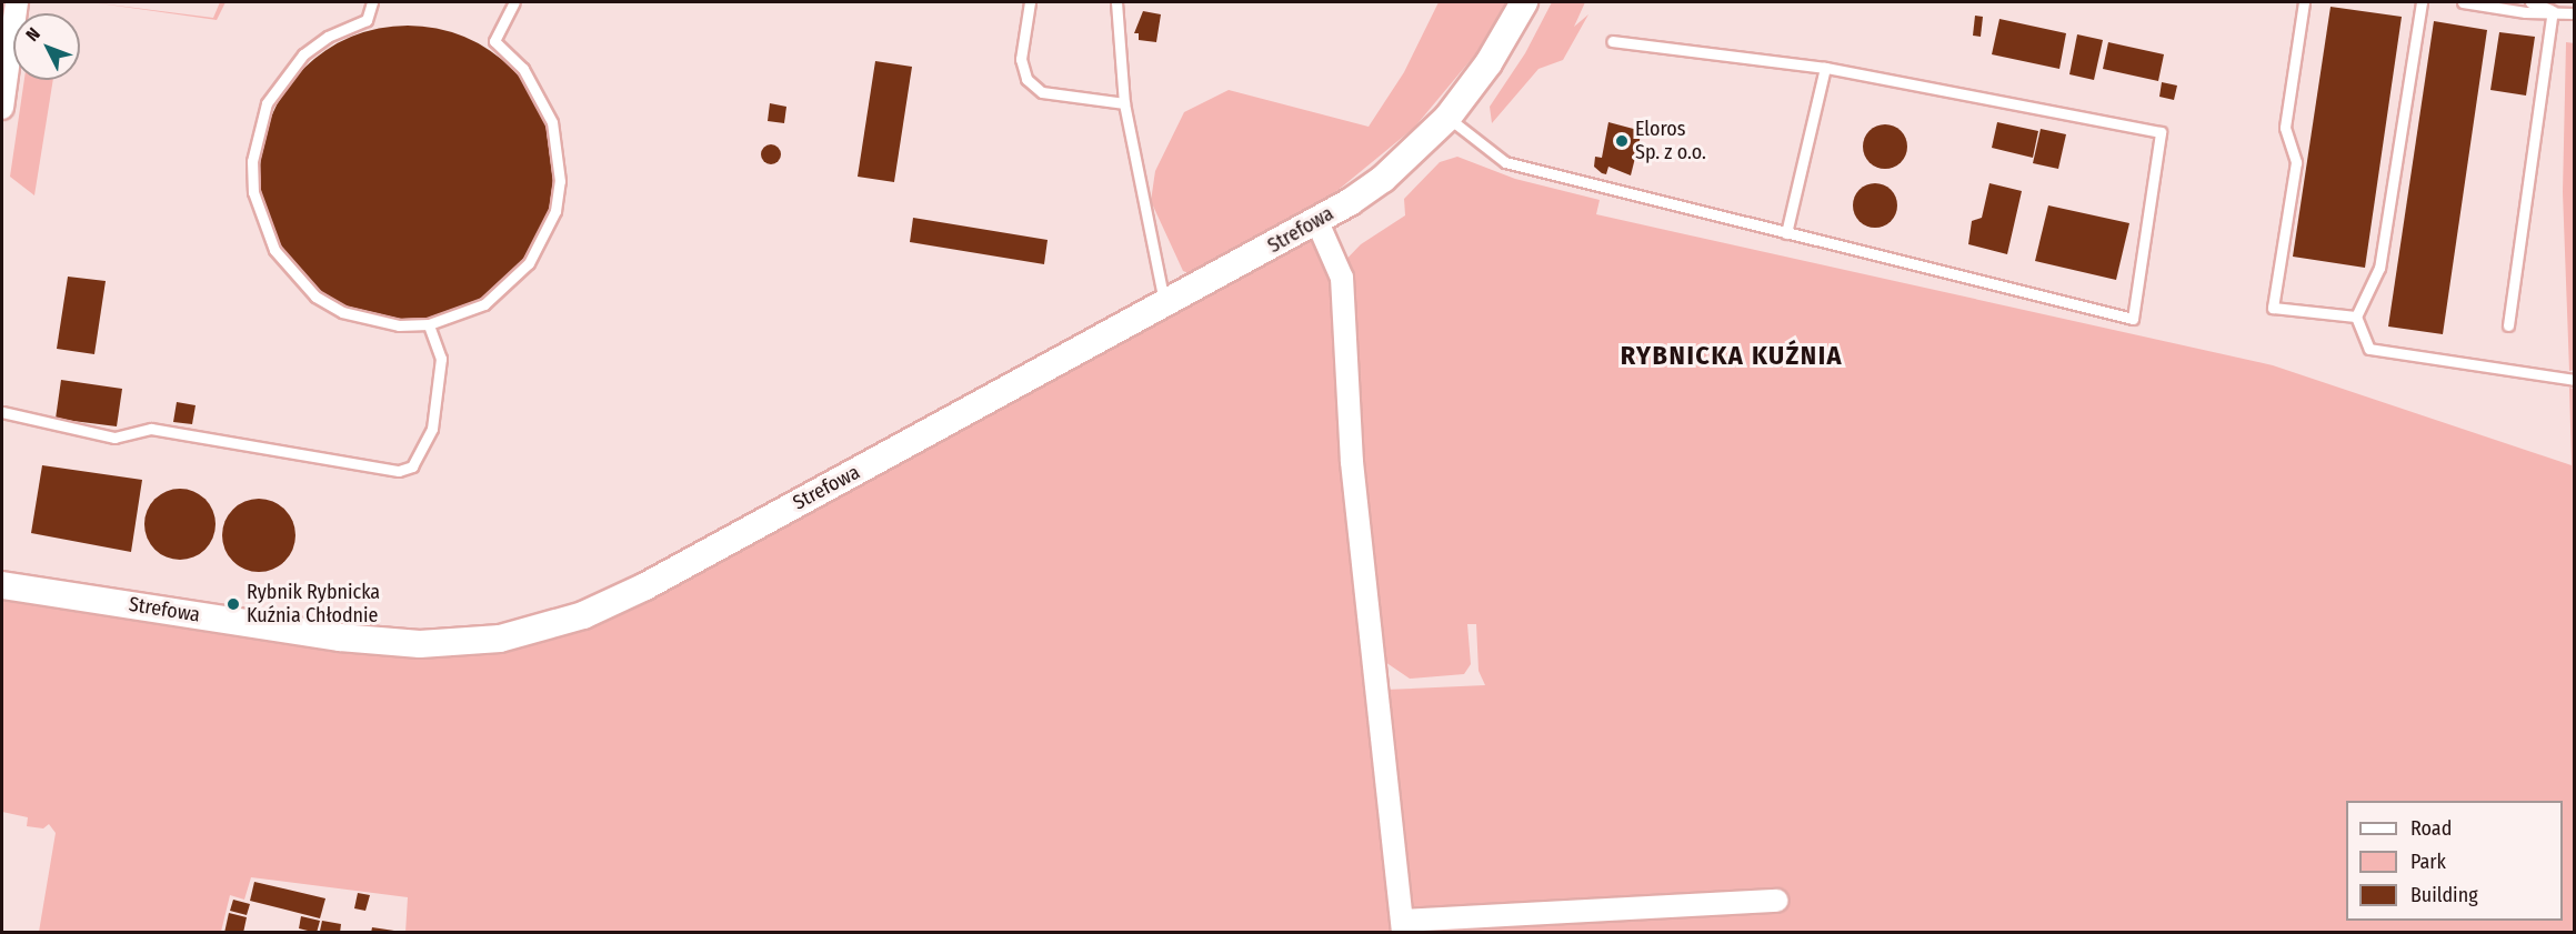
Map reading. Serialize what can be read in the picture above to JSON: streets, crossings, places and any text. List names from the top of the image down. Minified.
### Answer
{"streets":{"street":["Strefowa"]},"districts":["RYBNICKA KUŹNIA"],"places":["Eloros Sp. z o.o.","Rybnik Rybnicka Kuźnia Chłodnie"],"legend":["Road","Park","Building"],"north":"top left"}
